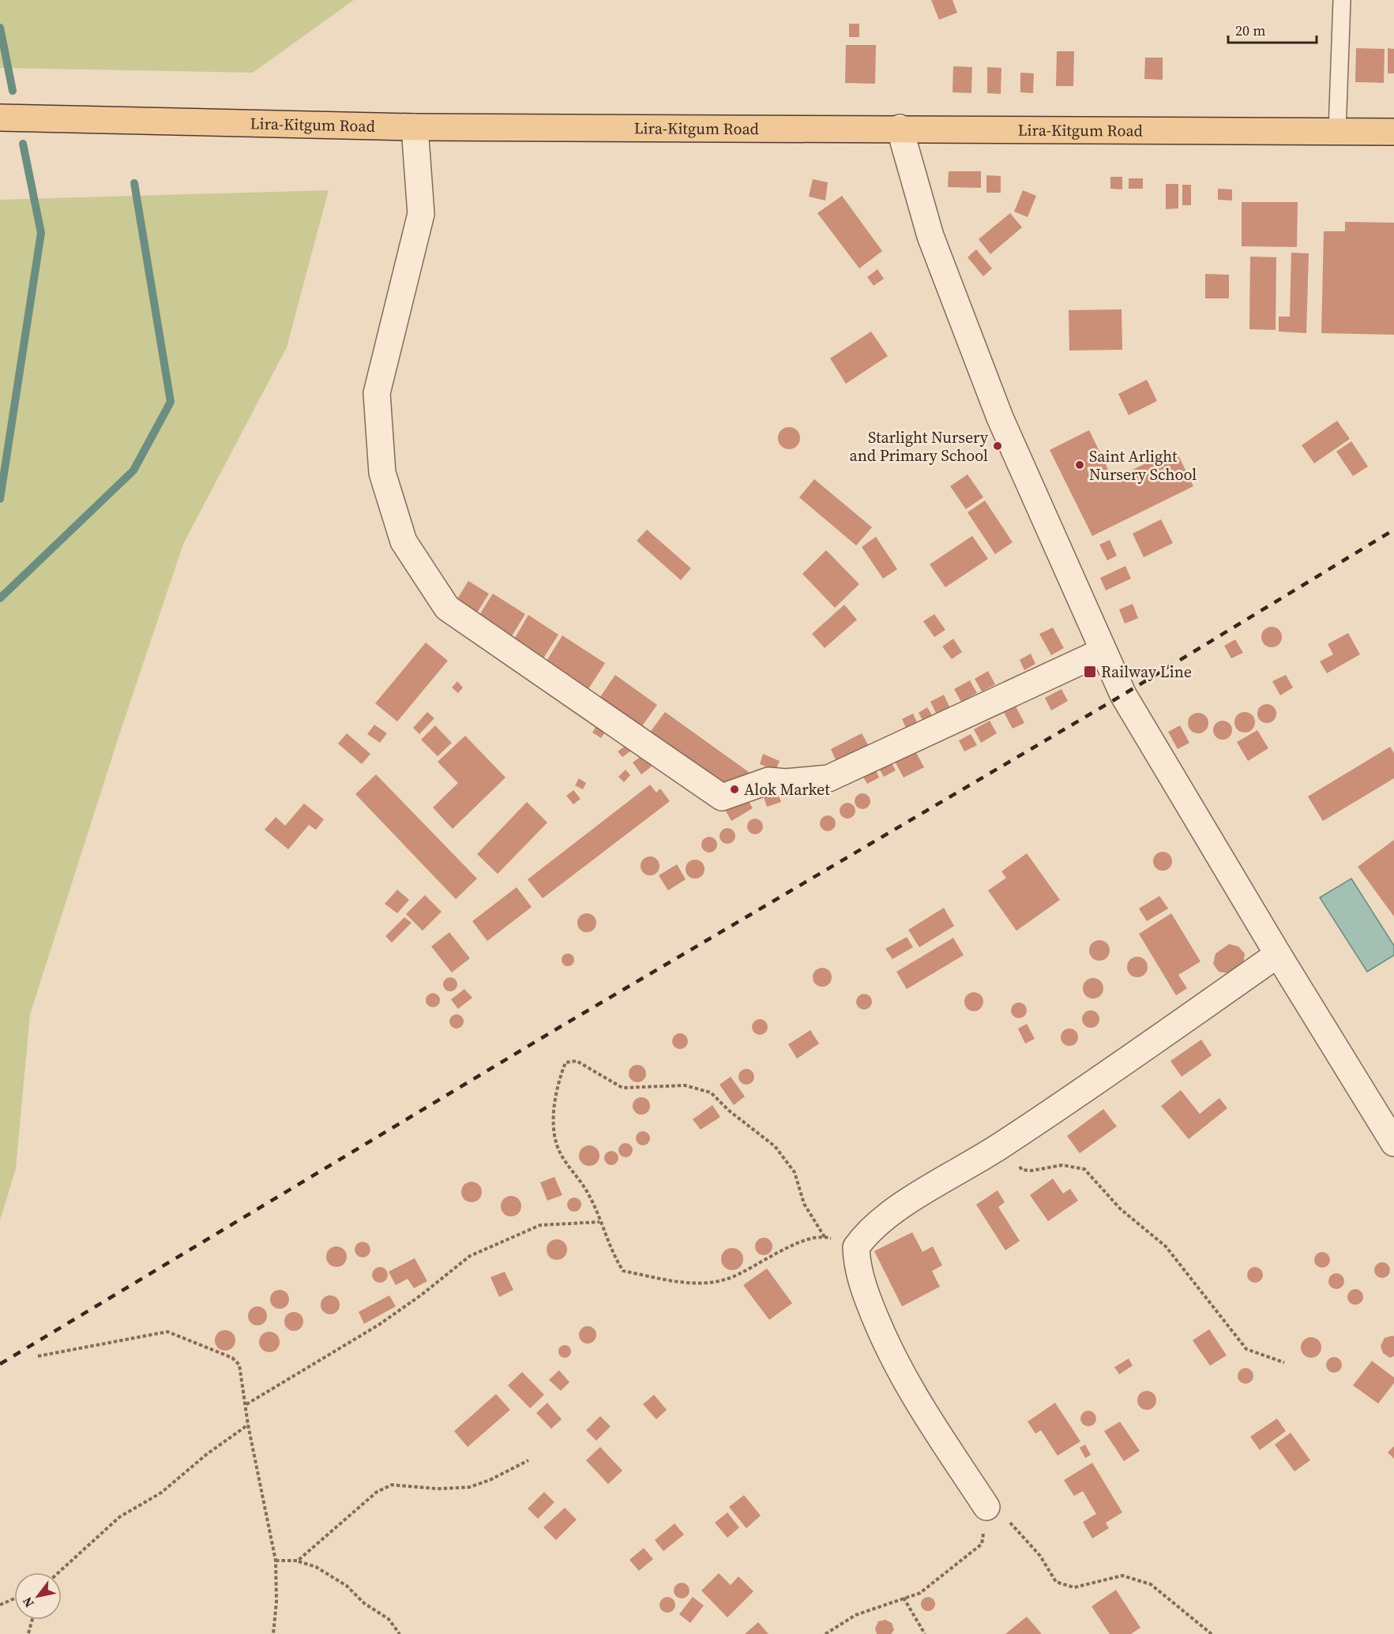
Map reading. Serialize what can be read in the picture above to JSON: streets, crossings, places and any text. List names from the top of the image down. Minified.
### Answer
{"streets":{"main road":["Lira-Kitgum Road"]},"places":{"other":["Starlight Nursery and Primary School","Saint Arlight Nursery School","Alok Market"],"transit":["Railway Line"]},"scale_bar":"20 m","north":"bottom left"}
